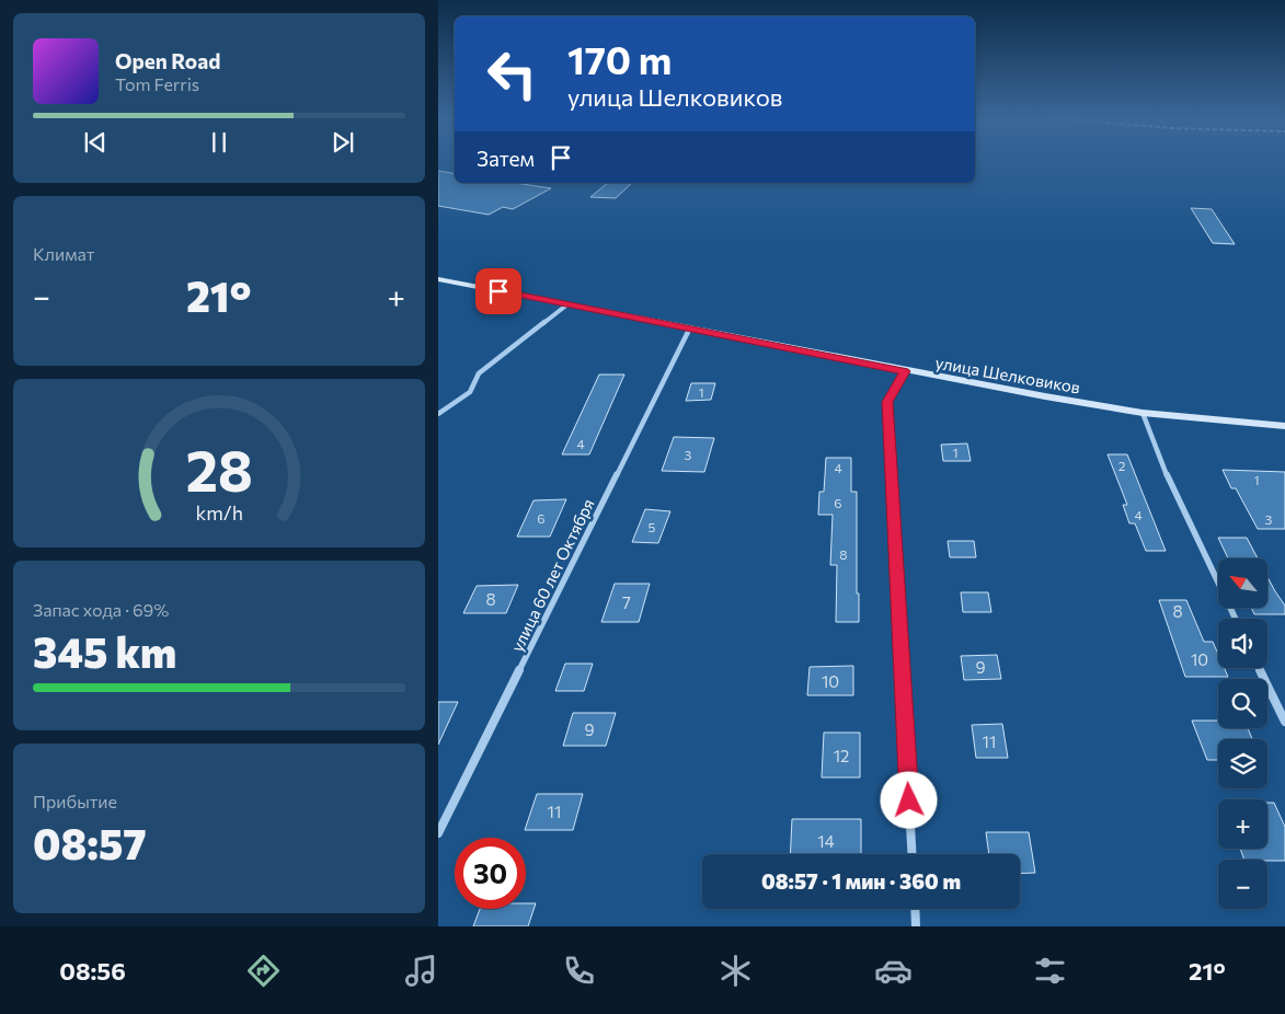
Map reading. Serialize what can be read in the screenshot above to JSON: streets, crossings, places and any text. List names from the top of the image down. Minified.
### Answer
{"streets":{"street":["улица Шелковиков","улица 60 лет Октября"]},"crossings":[["улица Шелковиков","улица 60 лет Октября"]],"house_numbers":["1","4","1","3","2","4","1","6","4","6","3","5","8","8","7","8","10","9","10","9","11","12","11","14"],"north":"top left","page":{"turn":["170 m","улица Шелковиков"],"song":["Open Road","Tom Ferris"],"then":"Затем","tile":["Климат",["Запас хода · 69%","345 km"],["Прибытие","08:57"]],"heat":["−","21°","+"],"map_buttons":["+","−"],"limit":"30","trip":"08:57 · 1 мин · 360 m","tabs":["08:56","21°"],"gauge":["28","km/h"]}}
